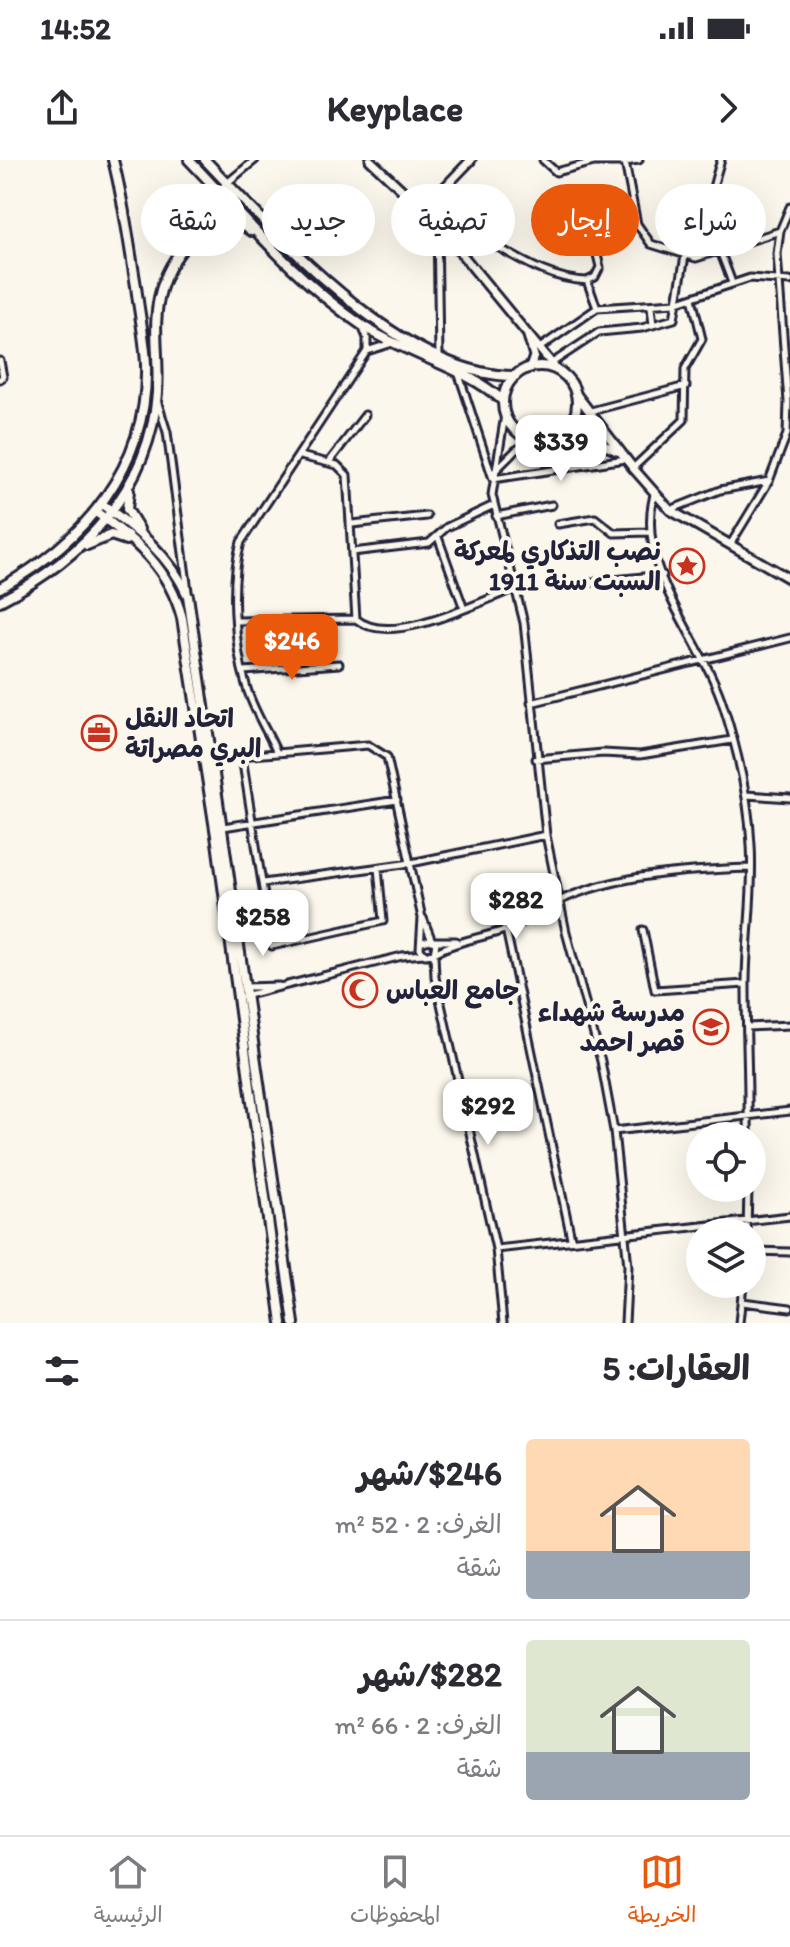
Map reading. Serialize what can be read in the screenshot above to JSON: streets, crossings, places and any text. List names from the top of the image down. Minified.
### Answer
{"places":{"place":["نصب التذكاري لمعركة السبت سنة 1911"],"office":["اتحاد النقل البري مصراتة"],"mosque":["جامع العباس"],"school or university":["مدرسة شهداء قصر احمد"]},"page":{"status":"14:52","header":"Keyplace","chip":["شراء","إيجار","تصفية","جديد","شقة"],"price":["$339","$246","$282","$258","$292"],"heading":"العقارات: 5","list":[{"name":"$246/شهر","note":"الغرف: 2 · 52 m² · شقة"},{"name":"$282/شهر","note":"الغرف: 2 · 66 m² · شقة"}],"tabs":["الخريطة","المحفوظات","الرئيسية"]}}
